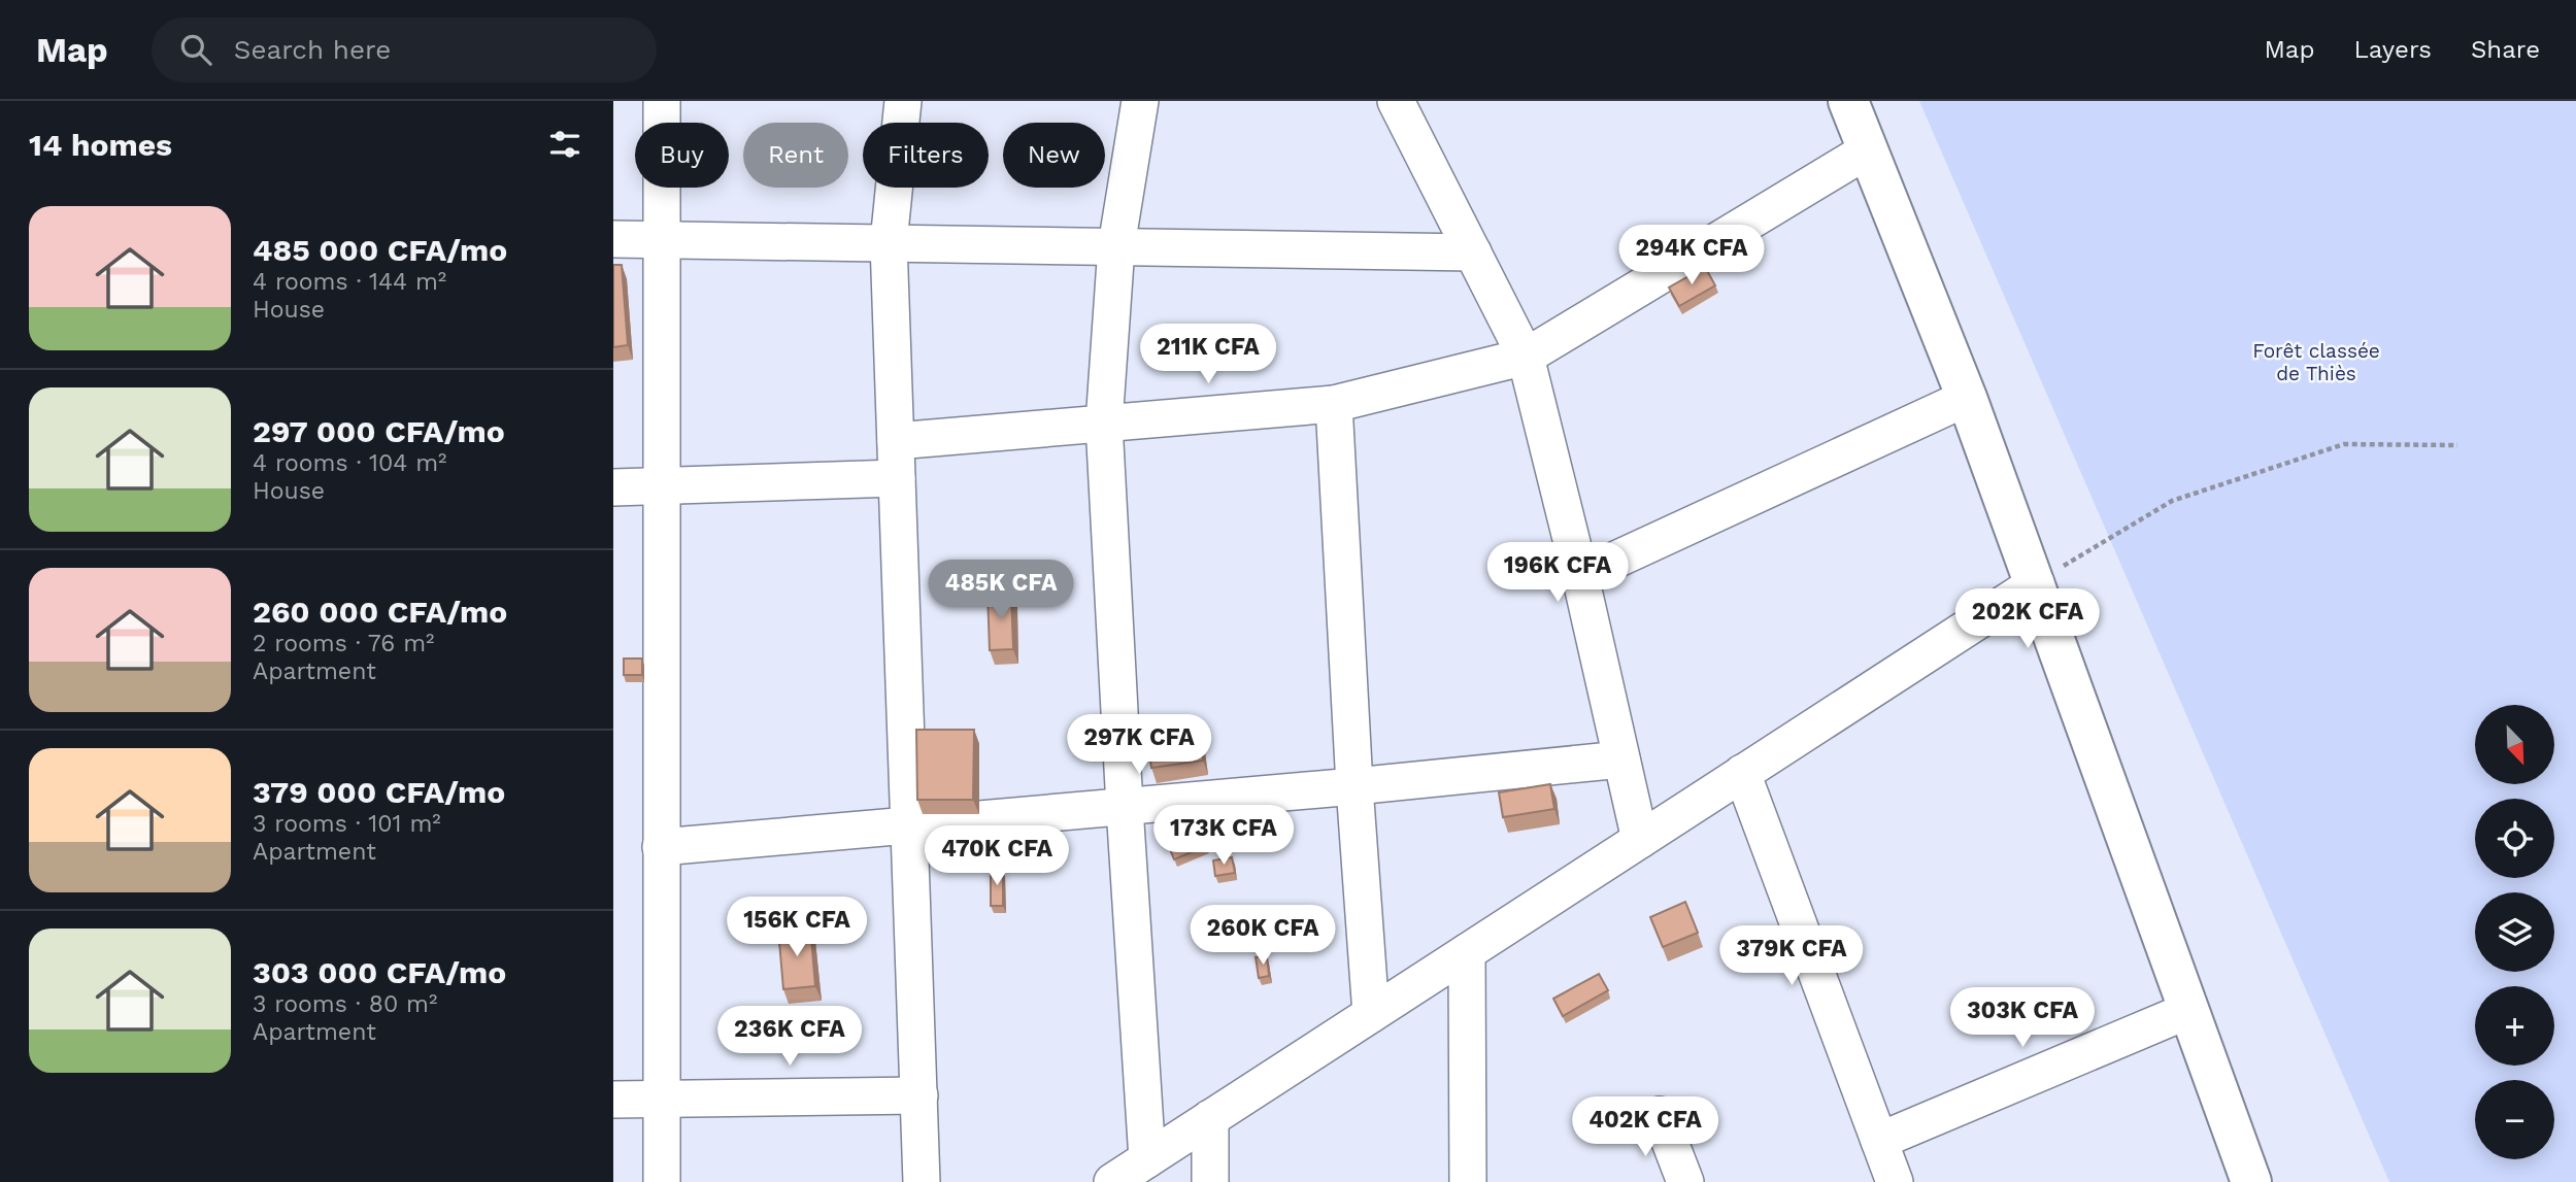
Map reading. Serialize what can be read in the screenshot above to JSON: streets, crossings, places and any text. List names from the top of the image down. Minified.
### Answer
{"parks":["Forêt classée de Thiès"],"north":"bottom right","page":{"header":"Map","search":"Search here","nav":["Map","Layers","Share"],"heading":"14 homes","chip":["Buy","Rent","Filters","New"],"list":[{"name":"485 000 CFA/mo","note":"4 rooms · 144 m² · House"},{"name":"297 000 CFA/mo","note":"4 rooms · 104 m² · House"},{"name":"260 000 CFA/mo","note":"2 rooms · 76 m² · Apartment"},{"name":"379 000 CFA/mo","note":"3 rooms · 101 m² · Apartment"},{"name":"303 000 CFA/mo","note":"3 rooms · 80 m² · Apartment"}],"price":["294K CFA","211K CFA","196K CFA","485K CFA","202K CFA","297K CFA","173K CFA","470K CFA","156K CFA","260K CFA","379K CFA","303K CFA","236K CFA","402K CFA"],"map_buttons":["+","−"]}}
